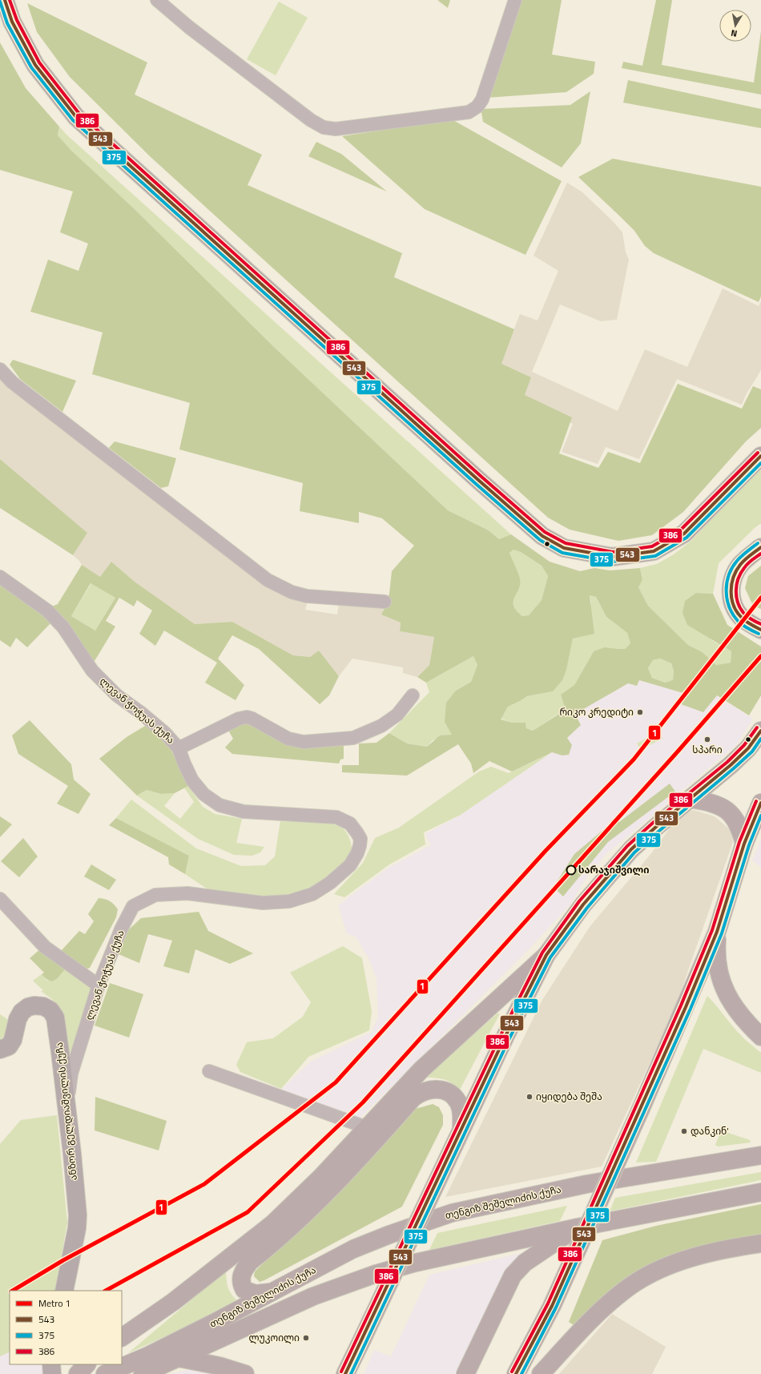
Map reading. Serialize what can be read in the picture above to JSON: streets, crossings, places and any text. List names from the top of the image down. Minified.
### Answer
{"streets":{"main road":["ანზორ გელდიაშვილის ქუჩა","თენგიზ შეშელიძის ქუჩა"],"street":["ლევან ჭოჭუას ქუჩა"]},"crossings":[["ლევან ჭოჭუას ქუჩა","ანზორ გელდიაშვილის ქუჩა"]],"places":["რიკო კრედიტი","სპარი","სარაჯიშვილი","იყიდება შეშა","დანკინ'","ლუკოილი"],"lines":["transit line 543","transit line 386","transit line 375","metro line 1"],"legend":["Metro 1","543","375","386"],"north":"bottom"}
